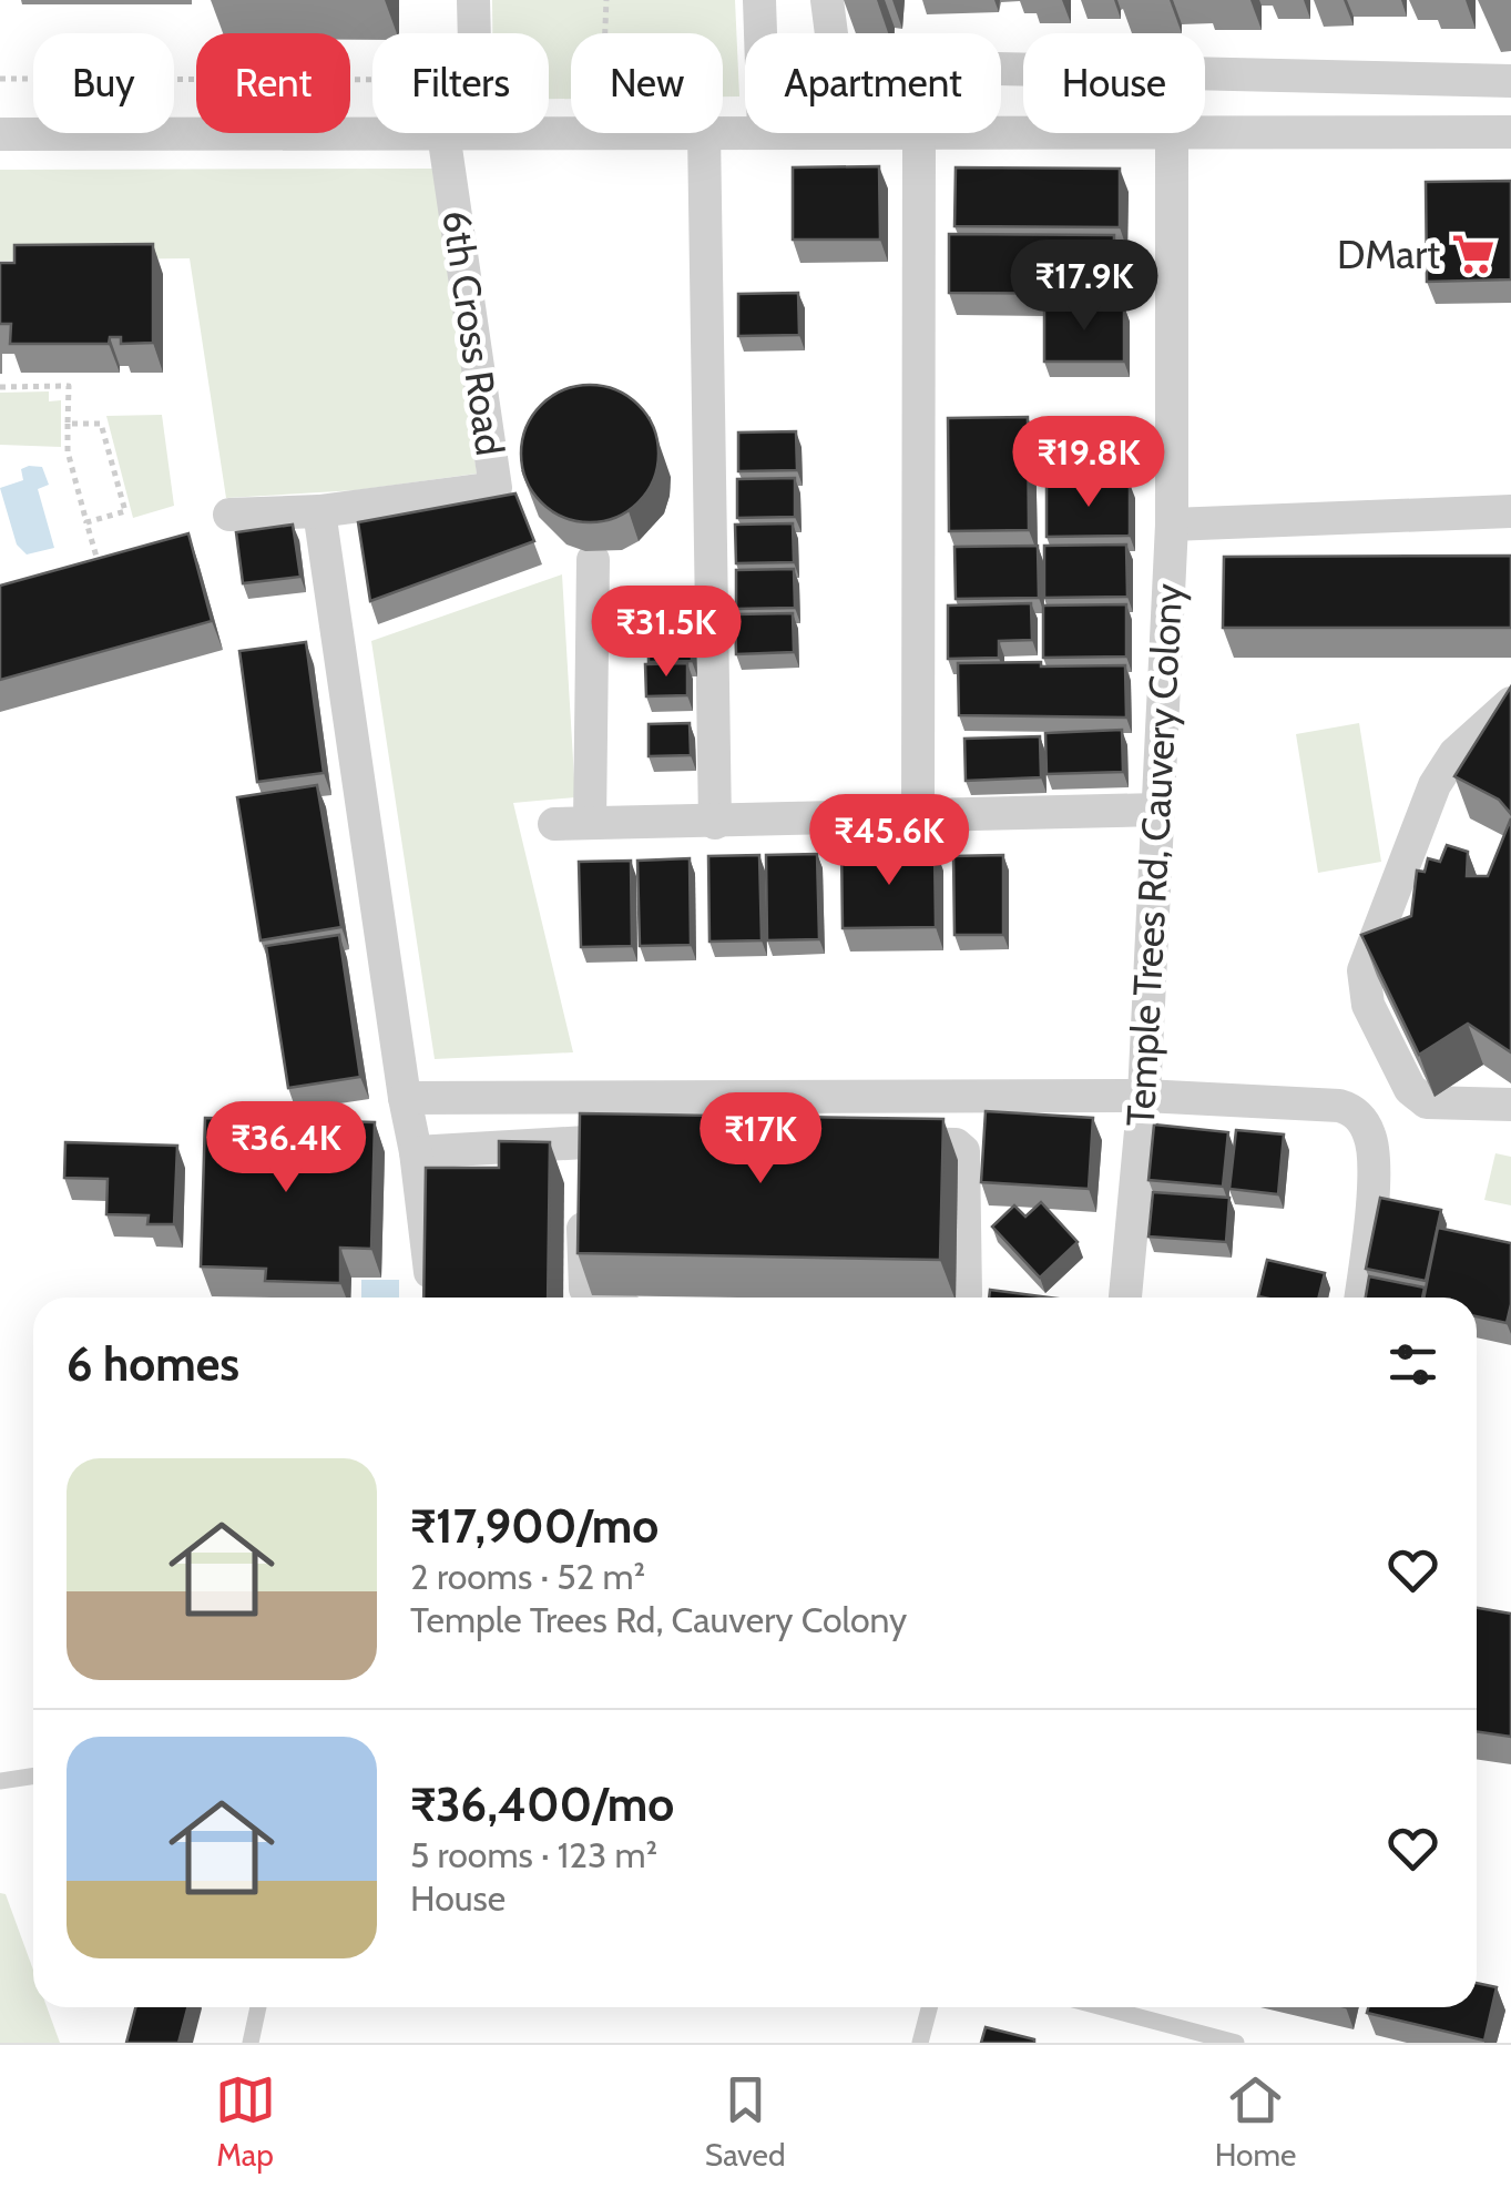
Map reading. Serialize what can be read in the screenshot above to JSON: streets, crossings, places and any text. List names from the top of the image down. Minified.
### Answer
{"streets":{"street":["6th Cross Road","Temple Trees Rd, Cauvery Colony"]},"places":{"supermarket":["DMart"]},"page":{"chip":["Buy","Rent","Filters","New","Apartment","House"],"price":["₹17.9K","₹19.8K","₹31.5K","₹45.6K","₹17K","₹36.4K"],"heading":"6 homes","list":[{"name":"₹17,900/mo","note":"2 rooms · 52 m² · Temple Trees Rd, Cauvery Colony"},{"name":"₹36,400/mo","note":"5 rooms · 123 m² · House"}],"tabs":["Map","Saved","Home"]}}
